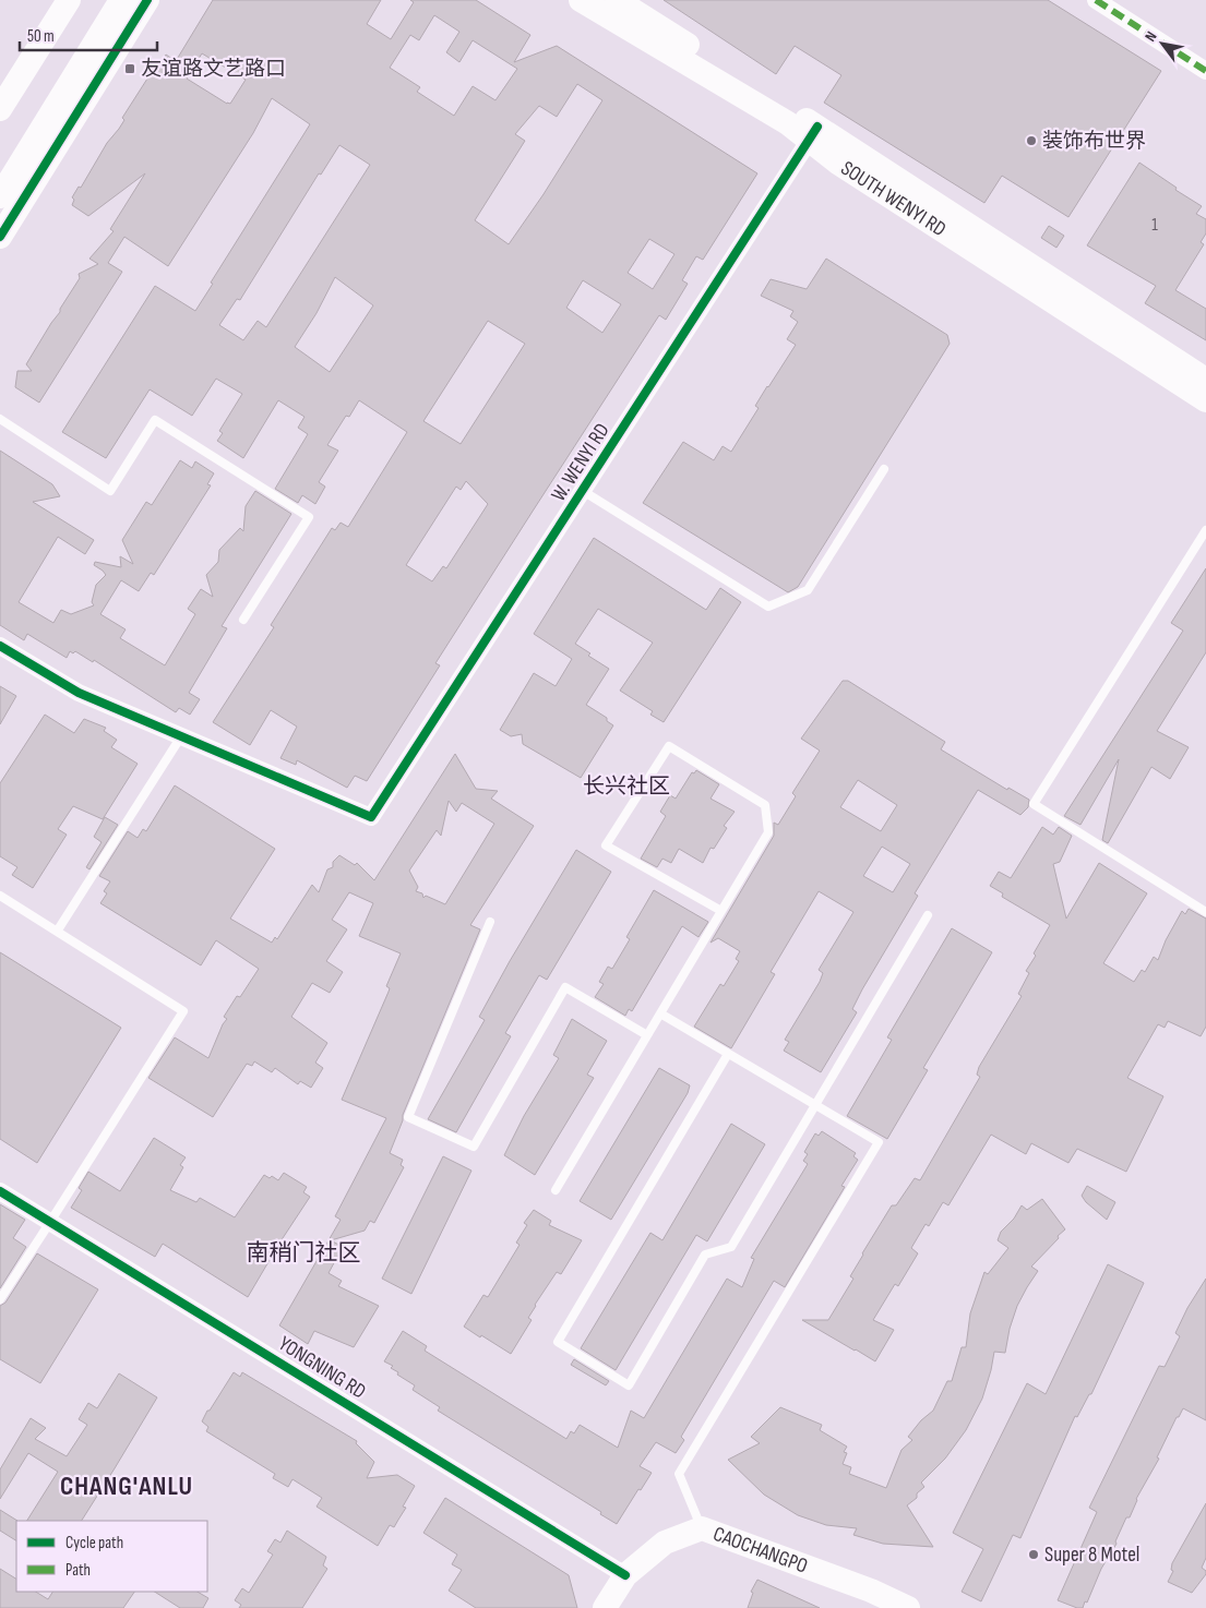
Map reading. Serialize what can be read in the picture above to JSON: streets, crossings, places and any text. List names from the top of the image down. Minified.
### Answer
{"streets":{"main road":["SOUTH WENYI RD","CAOCHANGPO"],"street":["W. WENYI RD","YONGNING RD"]},"crossings":[["SOUTH WENYI RD","W. WENYI RD"],["YONGNING RD","CAOCHANGPO"]],"districts":["长兴社区","南稍门社区","CHANG'ANLU"],"places":{"transit":["友谊路文艺路口"],"other":["装饰布世界","Super 8 Motel"]},"house_numbers":["1"],"legend":["Cycle path","Path"],"scale_bar":"50 m","north":"top left"}
